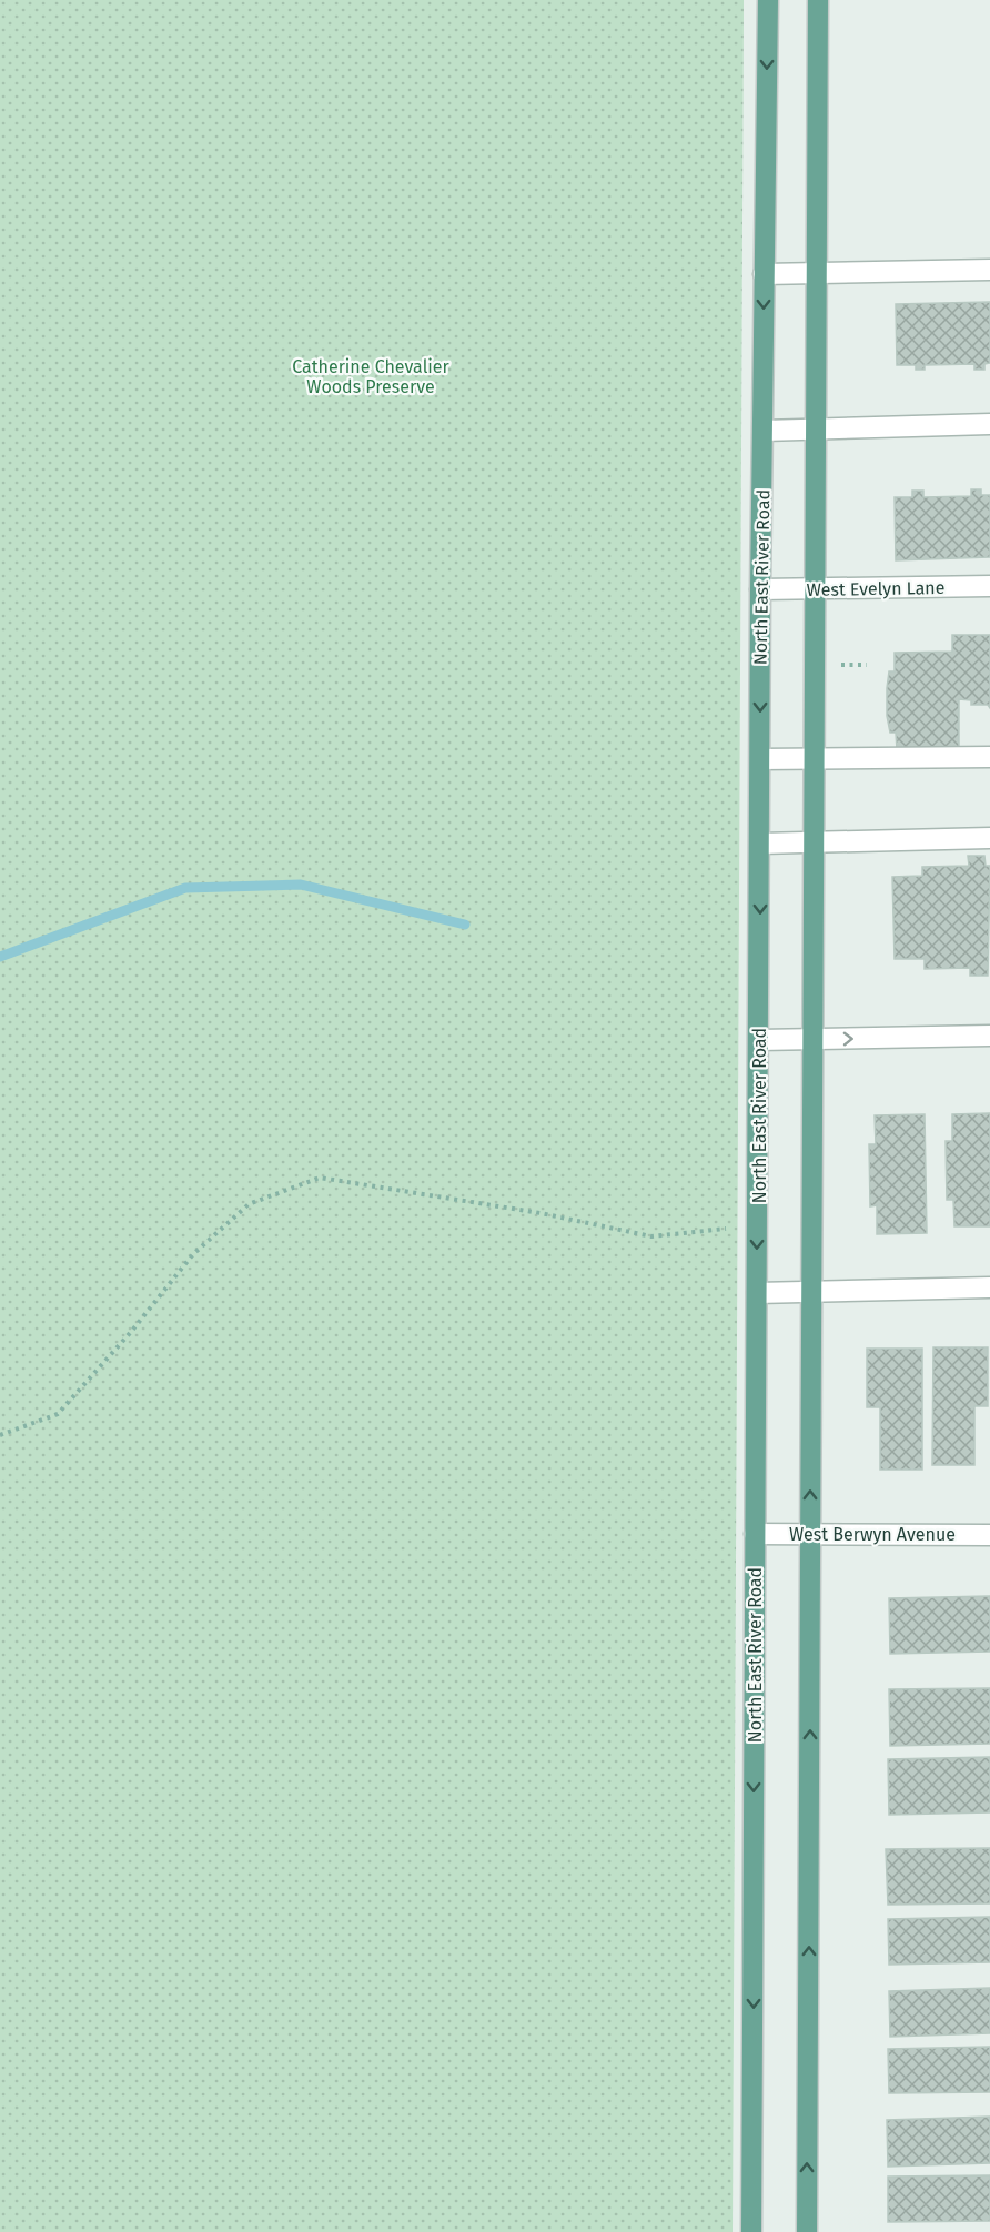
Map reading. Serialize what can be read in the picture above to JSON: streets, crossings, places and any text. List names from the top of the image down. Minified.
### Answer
{"streets":{"main road":["North East River Road"],"street":["West Evelyn Lane","West Berwyn Avenue"]},"crossings":[["North East River Road","West Evelyn Lane"],["North East River Road","West Berwyn Avenue"]],"parks":["Catherine Chevalier Woods Preserve"]}
